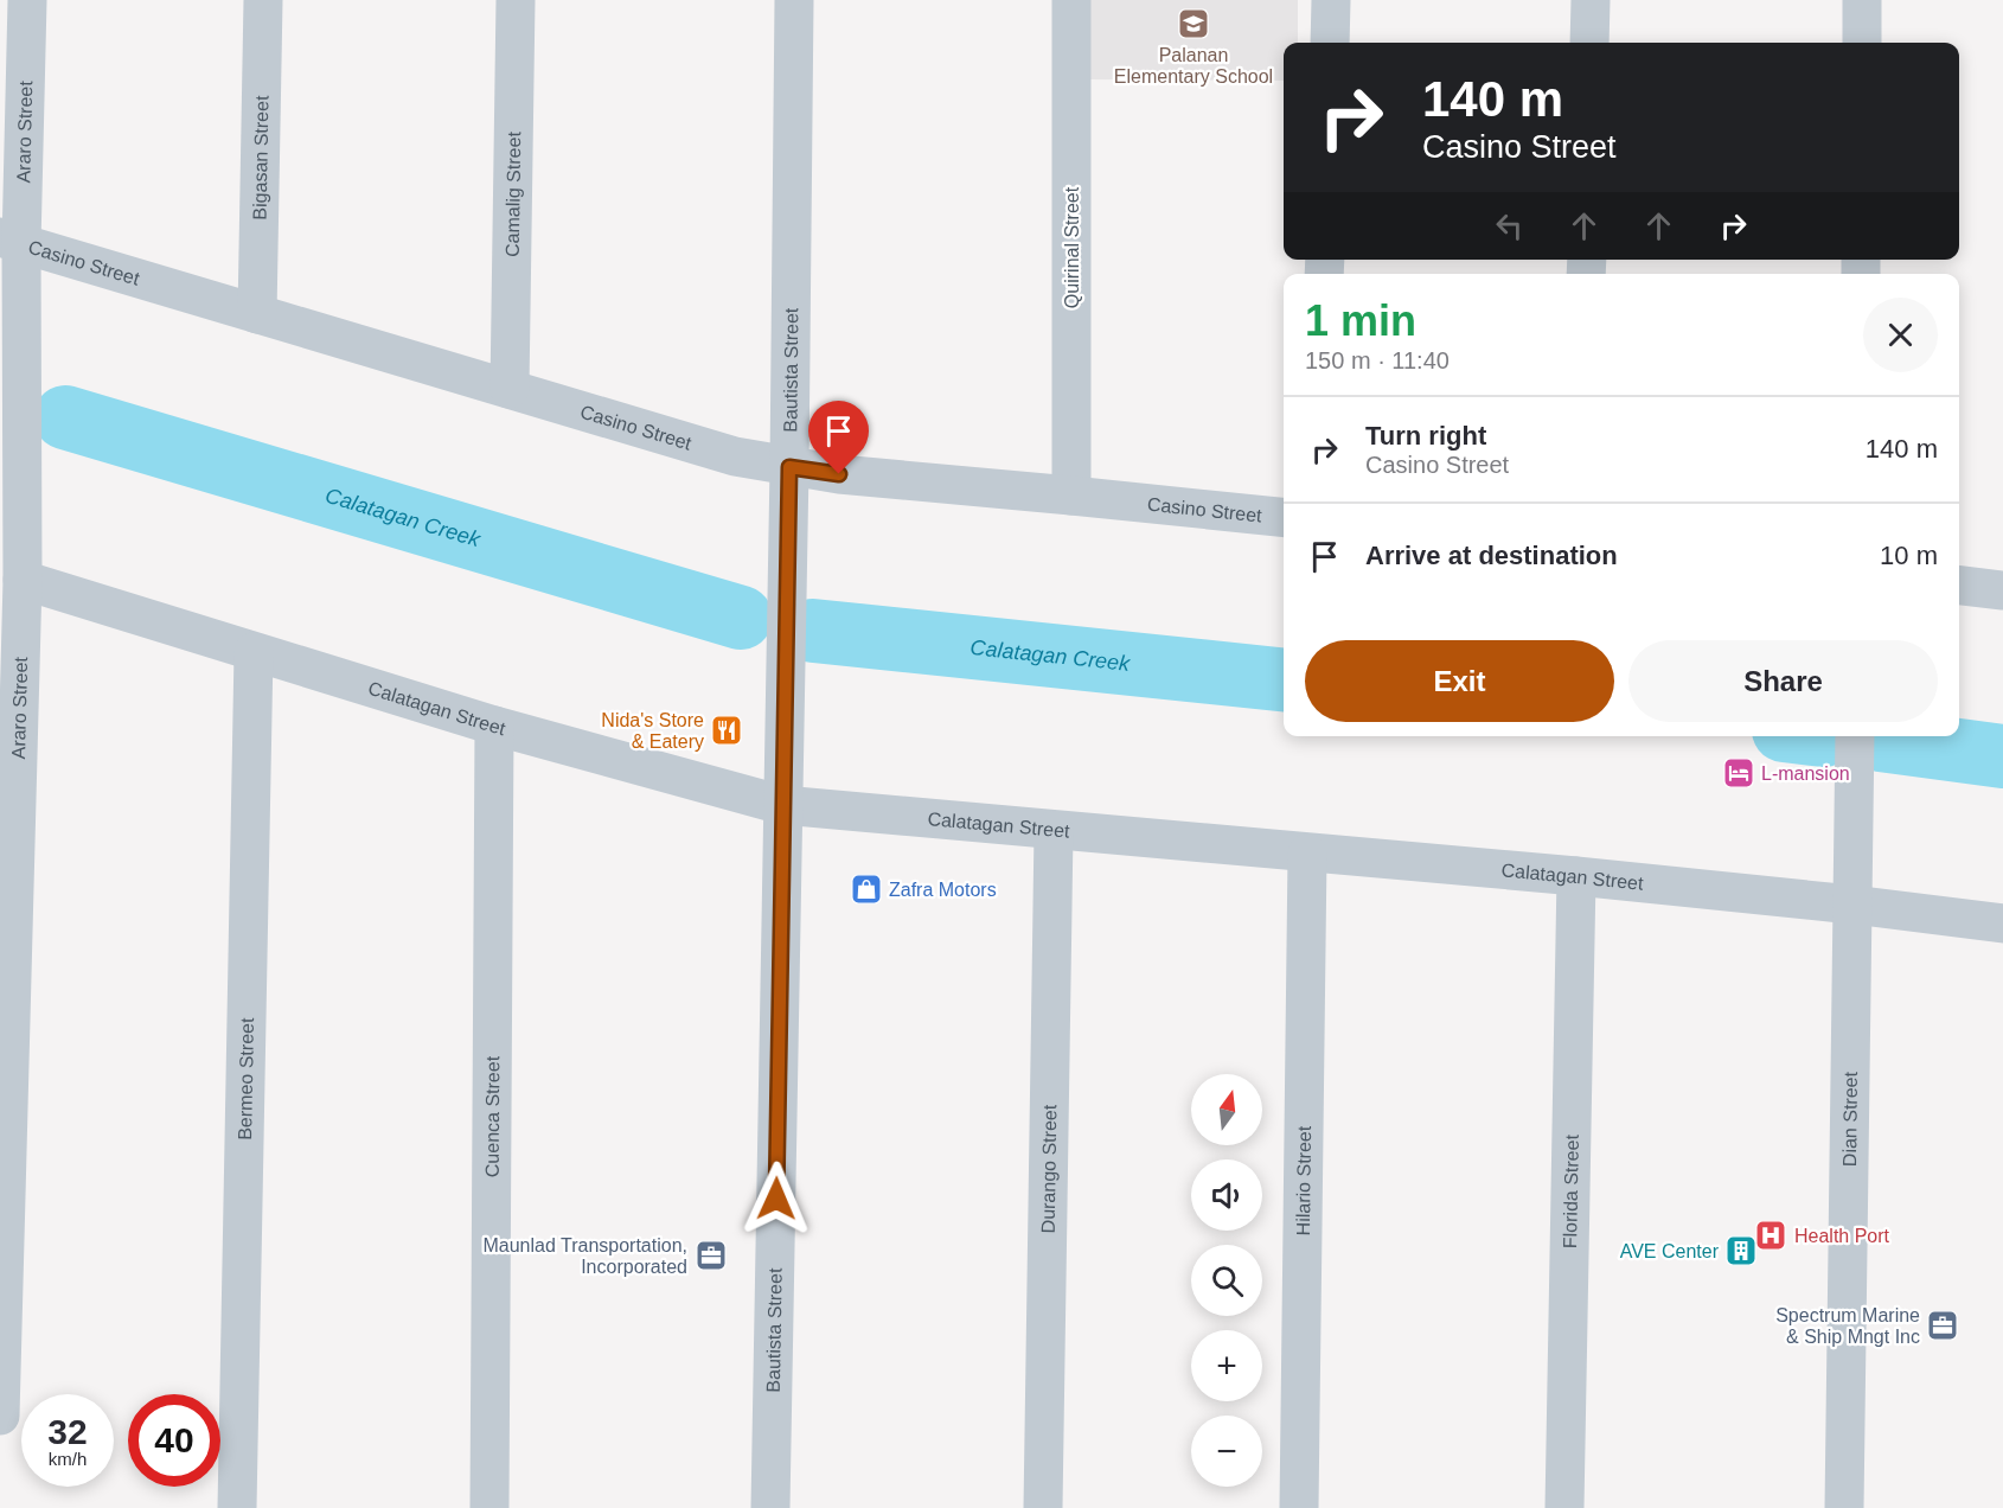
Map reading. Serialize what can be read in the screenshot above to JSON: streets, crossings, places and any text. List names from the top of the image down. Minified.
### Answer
{"streets":{"street":["Araro Street","Bigasan Street","Camalig Street","Quirinal Street","Casino Street","Bautista Street","Calatagan Street","Bermeo Street","Cuenca Street","Dian Street","Durango Street","Hilario Street","Florida Street"]},"crossings":[["Araro Street","Casino Street"],["Araro Street","Calatagan Street"],["Bigasan Street","Casino Street"],["Camalig Street","Casino Street"],["Quirinal Street","Casino Street"],["Casino Street","Bautista Street"],["Bautista Street","Calatagan Street"],["Calatagan Street","Bermeo Street"],["Calatagan Street","Cuenca Street"],["Calatagan Street","Dian Street"],["Calatagan Street","Durango Street"],["Calatagan Street","Hilario Street"],["Calatagan Street","Florida Street"]],"water":["Calatagan Creek"],"places":{"school or university":["Palanan Elementary School"],"restaurant":["Nida's Store & Eatery"],"hotel":["L-mansion"],"shop":["Zafra Motors"],"hospital":["Health Port"],"building":["AVE Center"],"office":["Maunlad Transportation, Incorporated","Spectrum Marine & Ship Mngt Inc"]},"north":"top","page":{"turn":["140 m","Casino Street"],"heading":["1 min","150 m · 11:40"],"list":[{"name":"Turn right","note":"Casino Street","value":"140 m"},{"name":"Arrive at destination","value":"10 m"}],"buttons":["Exit","Share"],"map_buttons":["+","−"],"speed":"32 km/h","limit":"40"}}
